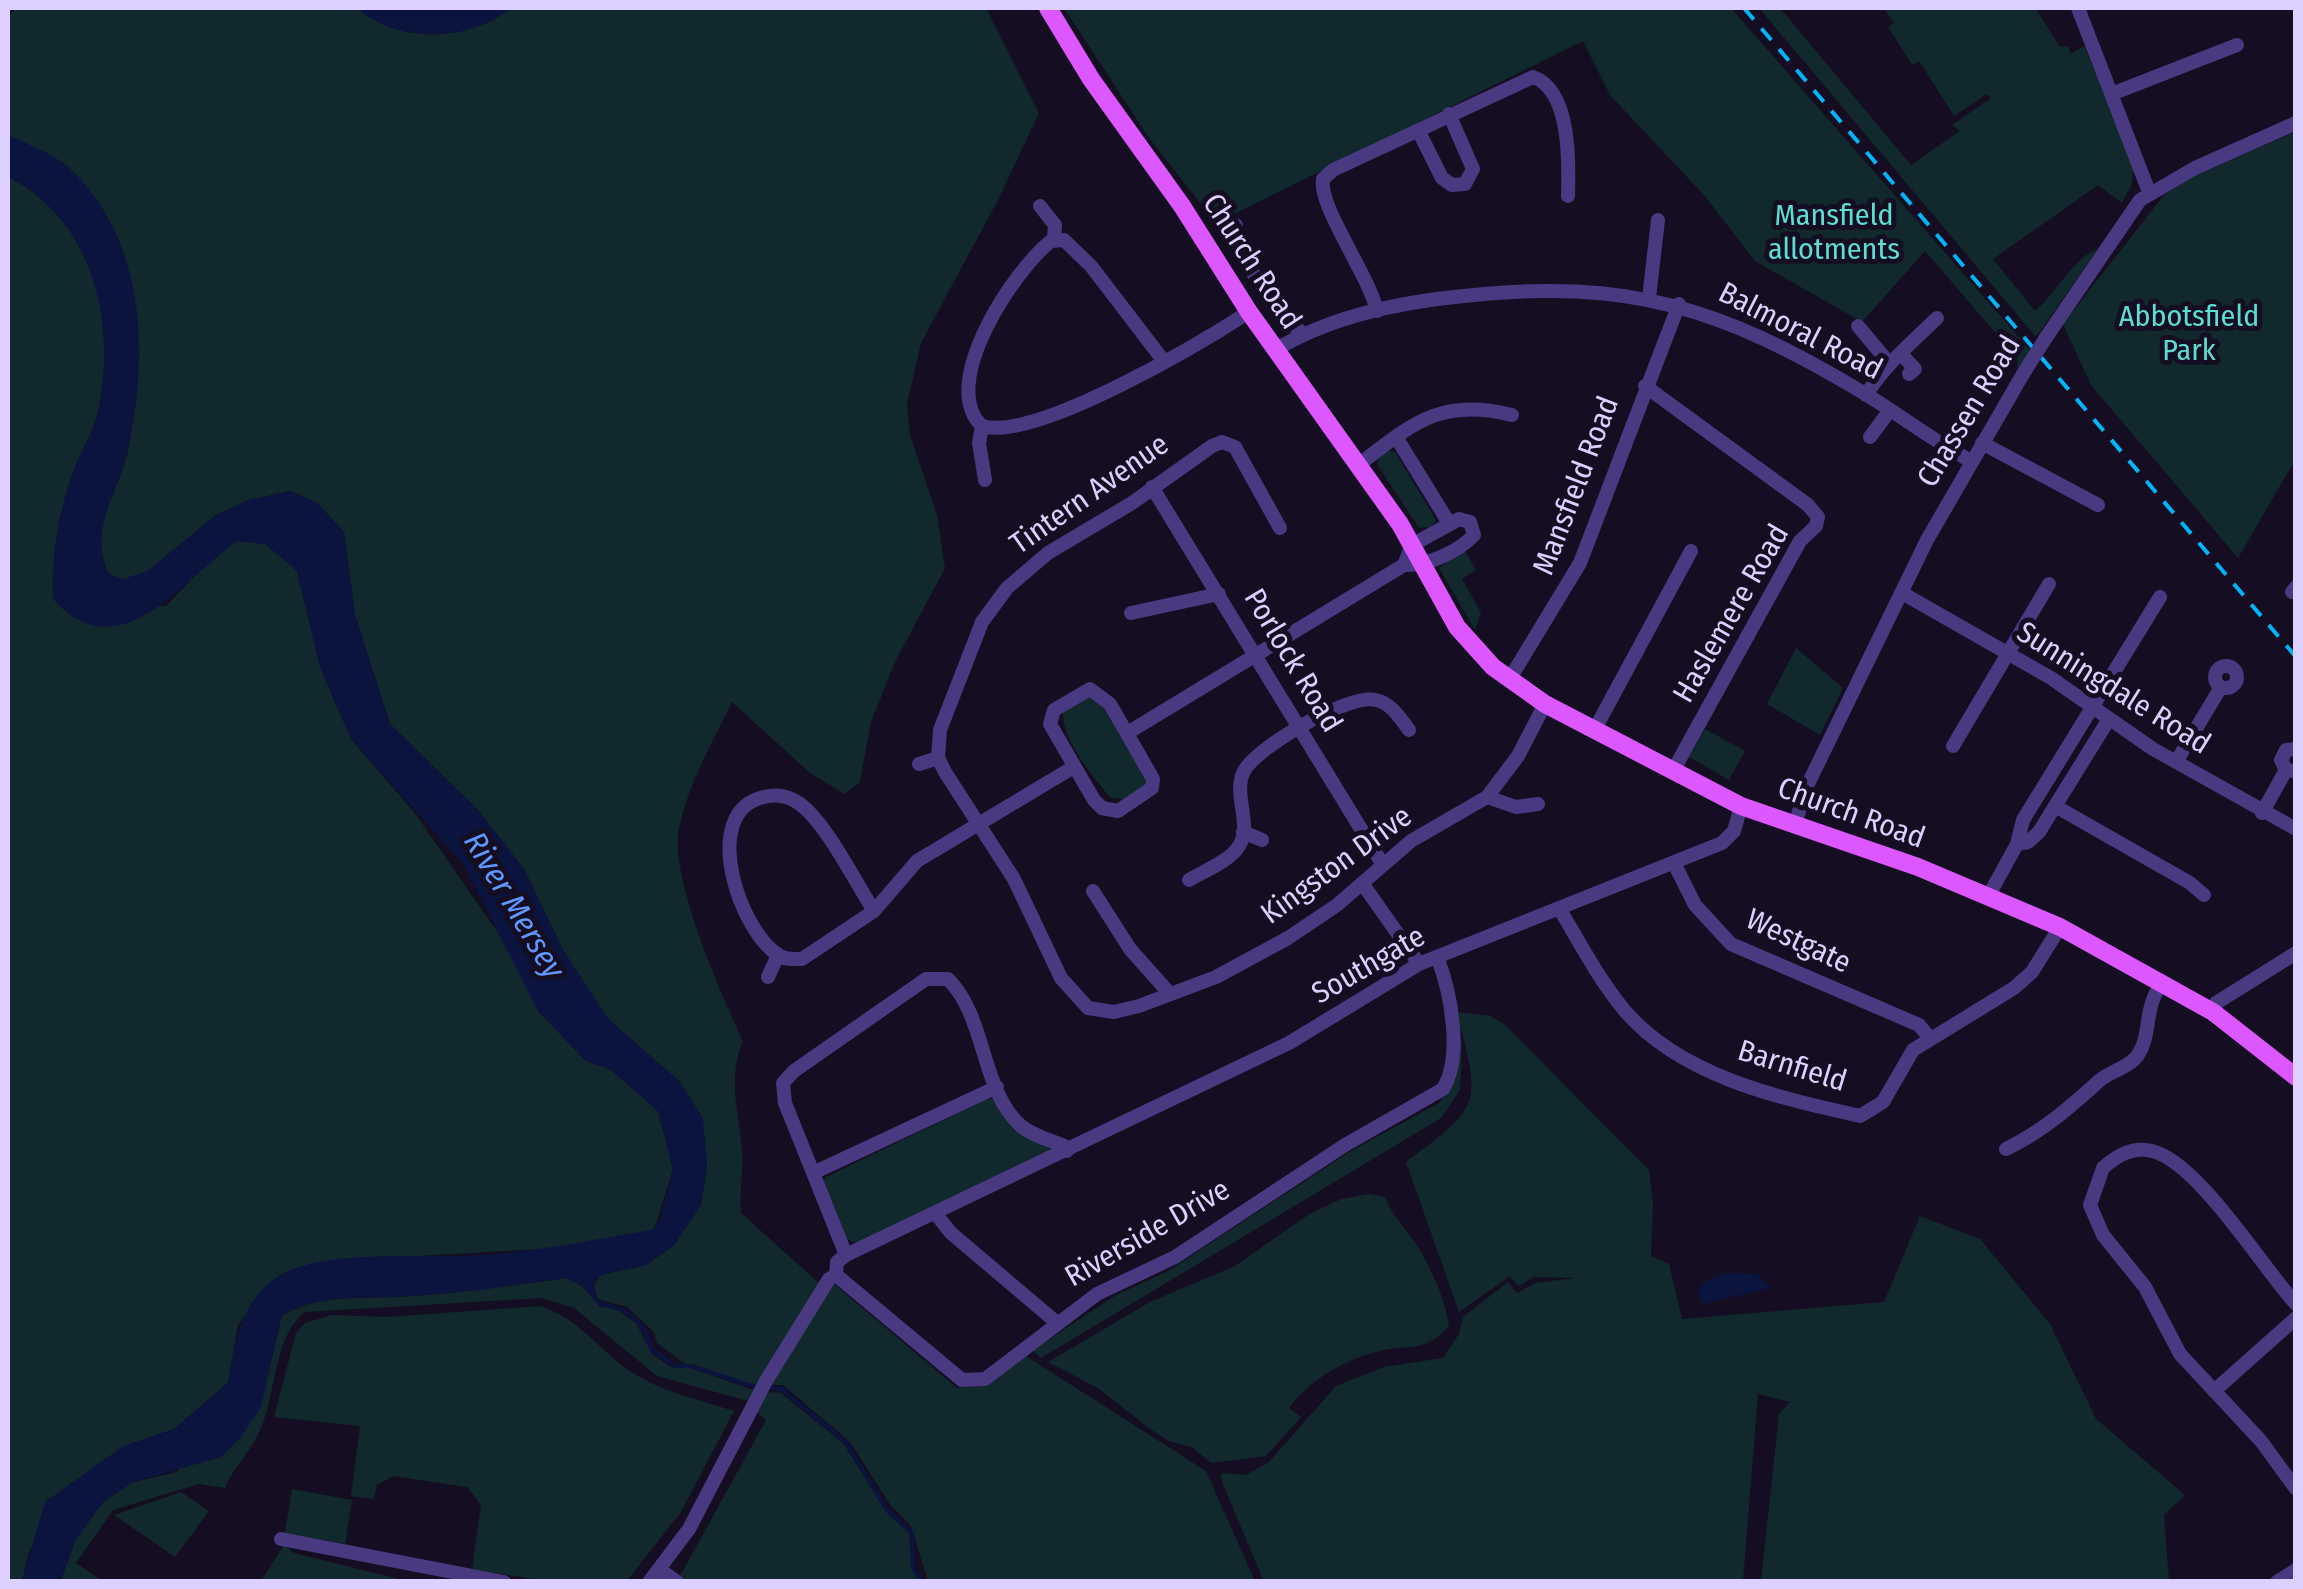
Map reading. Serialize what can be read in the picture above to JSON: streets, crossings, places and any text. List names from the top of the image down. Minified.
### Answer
{"streets":{"main road":["Church Road"],"street":["Balmoral Road","Chassen Road","Mansfield Road","Tintern Avenue","Haslemere Road","Porlock Road","Sunningdale Road","Kingston Drive","Westgate","Southgate","Barnfield","Riverside Drive"]},"crossings":[["Church Road","Balmoral Road"],["Church Road","Chassen Road"],["Church Road","Mansfield Road"],["Church Road","Haslemere Road"],["Church Road","Kingston Drive"],["Church Road","Southgate"],["Church Road","Barnfield"],["Balmoral Road","Chassen Road"],["Balmoral Road","Mansfield Road"],["Chassen Road","Sunningdale Road"],["Mansfield Road","Haslemere Road"],["Tintern Avenue","Porlock Road"],["Porlock Road","Kingston Drive"],["Westgate","Southgate"],["Westgate","Barnfield"],["Southgate","Barnfield"],["Southgate","Riverside Drive"]],"water":["River Mersey"],"parks":["Mansfield allotments","Abbotsfield Park"]}
